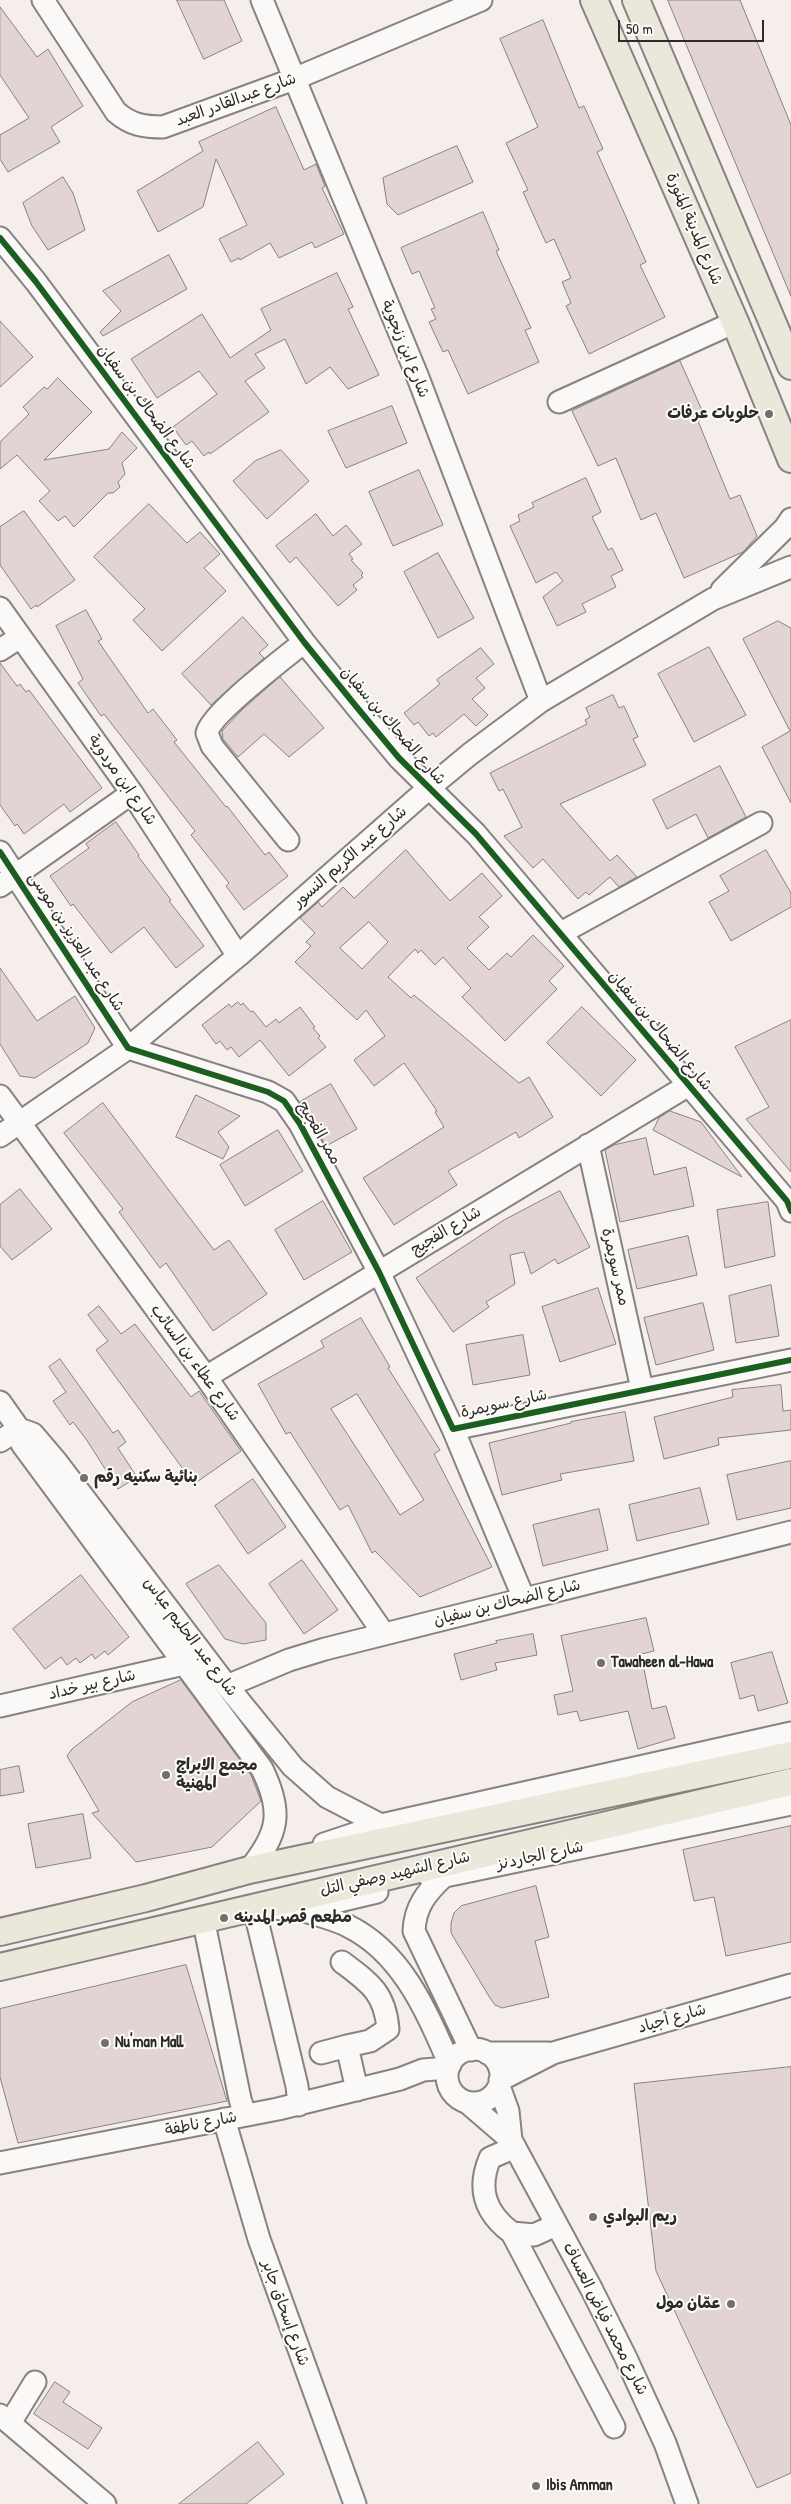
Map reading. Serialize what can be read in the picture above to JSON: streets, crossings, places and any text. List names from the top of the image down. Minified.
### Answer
{"streets":{"main road":["شارع المدينة المنورة","شارع الشهيد وصفي التل"],"street":["شارع عبدالقادر العبد","شارع ابن زنجوية","شارع الضحاك بن سفيان","شارع ابن مردوية","شارع عبد الكريم النسور","شارع عبد العزيز بن موسى","ممر الفجيج","شارع الفجيج","ممر سويمرة","شارع عطاء بن السائب","شارع سويمرة","شارع عبد الحليم عباس","شارع بير خداد","شارع الجاردنز","شارع أجياد","شارع ناطفة","شارع إسحاق جابر","شارع محمد فياض العساف"]},"crossings":[["شارع عبدالقادر العبد","شارع ابن زنجوية"],["شارع ابن زنجوية","شارع عبد الكريم النسور"],["شارع الضحاك بن سفيان","شارع عبد الكريم النسور"],["شارع الضحاك بن سفيان","شارع الفجيج"],["شارع الضحاك بن سفيان","شارع عطاء بن السائب"],["شارع الضحاك بن سفيان","شارع عبد الحليم عباس"],["شارع ابن مردوية","شارع عبد الكريم النسور"],["شارع عبد الكريم النسور","شارع عبد العزيز بن موسى"],["شارع عبد الكريم النسور","ممر الفجيج"],["شارع عبد الكريم النسور","شارع عطاء بن السائب"],["شارع عبد العزيز بن موسى","ممر الفجيج"],["ممر الفجيج","شارع الفجيج"],["ممر الفجيج","شارع سويمرة"],["شارع الفجيج","ممر سويمرة"],["شارع الفجيج","شارع عطاء بن السائب"],["شارع الفجيج","شارع سويمرة"],["ممر سويمرة","شارع سويمرة"],["شارع عبد الحليم عباس","شارع بير خداد"],["شارع عبد الحليم عباس","شارع الشهيد وصفي التل"],["شارع الجاردنز","شارع الشهيد وصفي التل"],["شارع أجياد","شارع ناطفة"],["شارع أجياد","شارع محمد فياض العساف"],["شارع ناطفة","شارع إسحاق جابر"],["شارع ناطفة","شارع محمد فياض العساف"]],"places":["حلويات عرفات","بنائية سكنيه رقم","Tawaheen al-Hawa","مجمع الابراج المهنية","مطعم قصر المدينه","Nu'man Mall","ريم البوادي","عمّان مول","Ibis Amman"],"scale_bar":"50 m"}
